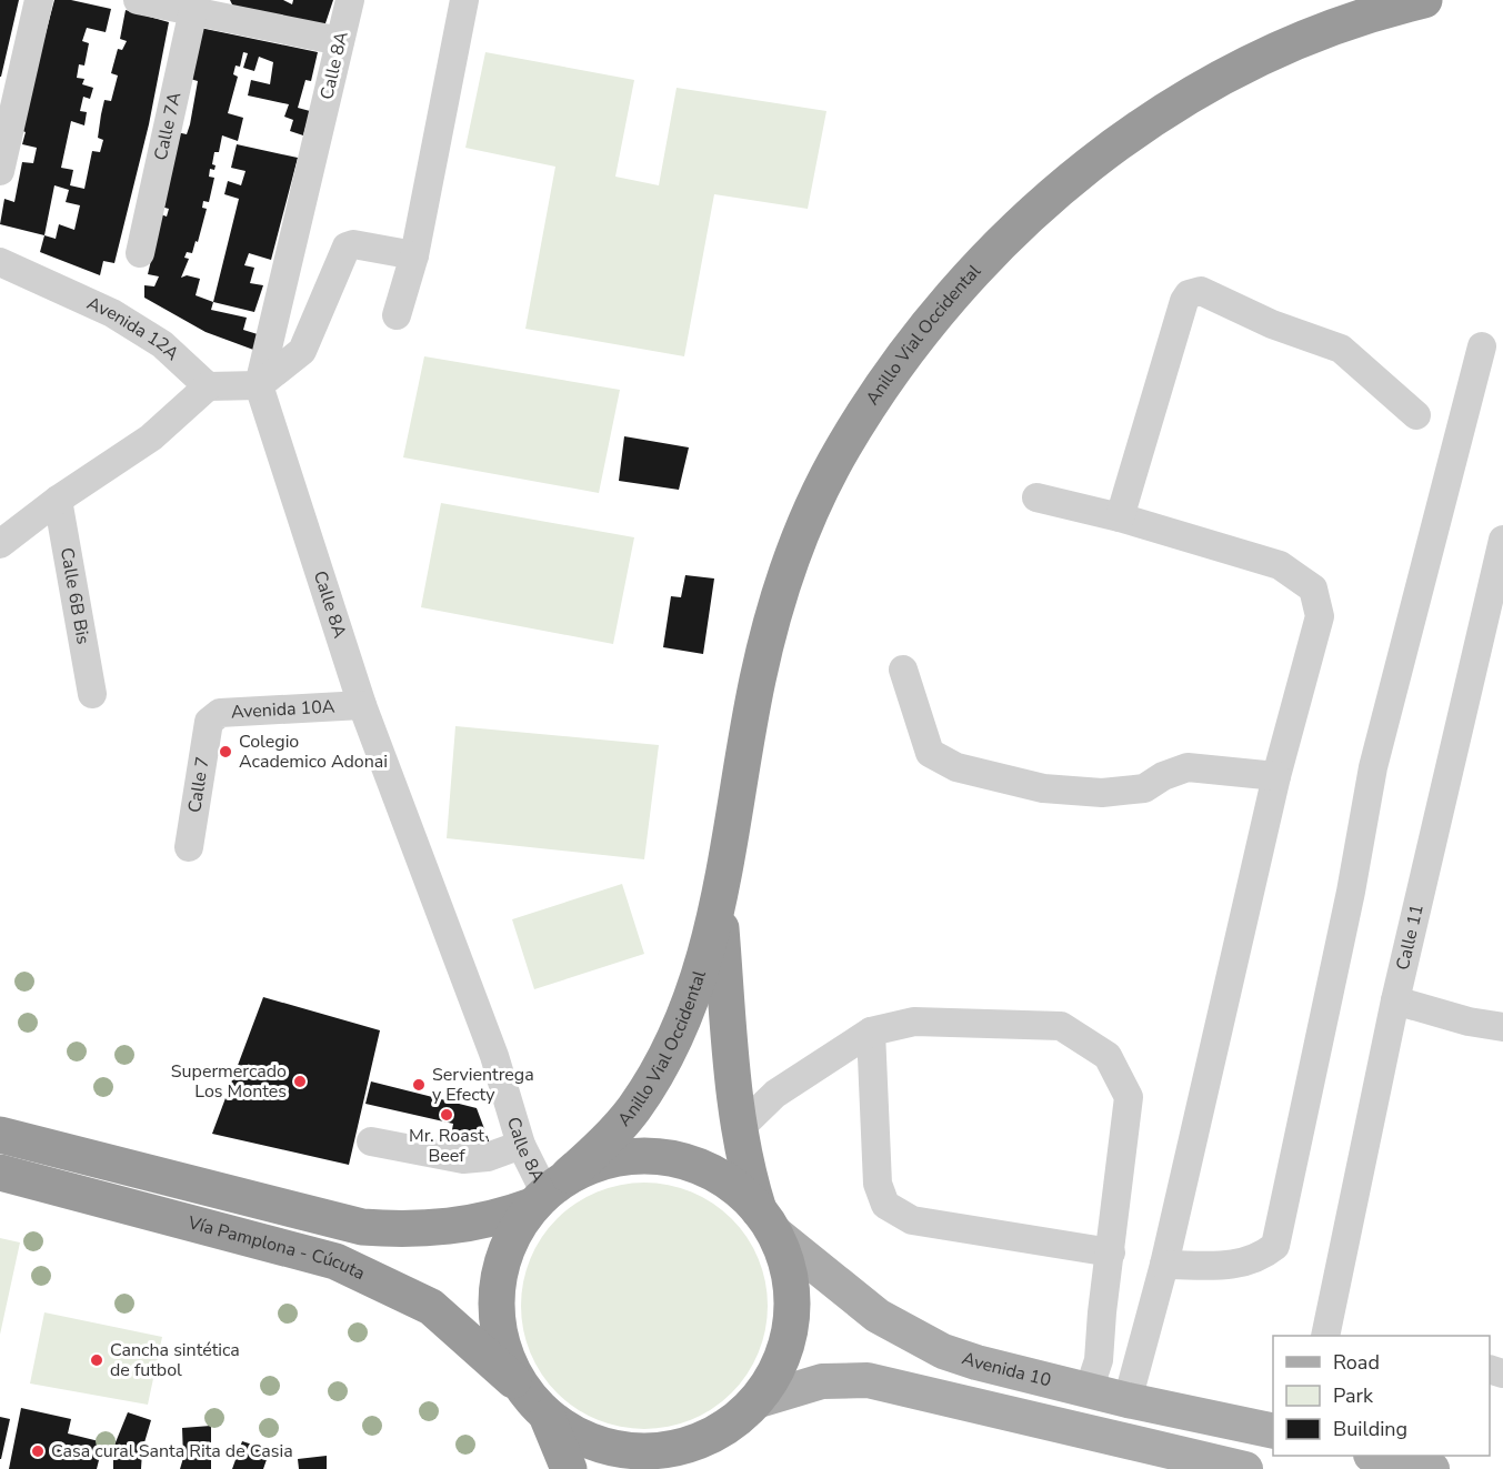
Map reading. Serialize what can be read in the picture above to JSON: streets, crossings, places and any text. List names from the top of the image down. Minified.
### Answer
{"streets":{"highway":["Anillo Vial Occidental","Vía Pamplona - Cúcuta"],"main road":["Avenida 10"],"street":["Calle 8A","Calle 7A","Avenida 12A","Calle 6B Bis","Avenida 10A","Calle 7","Calle 11"]},"crossings":[["Calle 8A","Anillo Vial Occidental"],["Calle 8A","Avenida 10A"],["Calle 8A","Vía Pamplona - Cúcuta"],["Anillo Vial Occidental","Vía Pamplona - Cúcuta"],["Anillo Vial Occidental","Avenida 10"],["Avenida 10A","Calle 7"],["Vía Pamplona - Cúcuta","Avenida 10"]],"places":["Colegio Academico Adonai","Supermercado Los Montes","Servientrega y Efecty","Mr. Roast Beef","Cancha sintética de futbol","Casa cural Santa Rita de Casia"],"legend":["Road","Park","Building"]}
